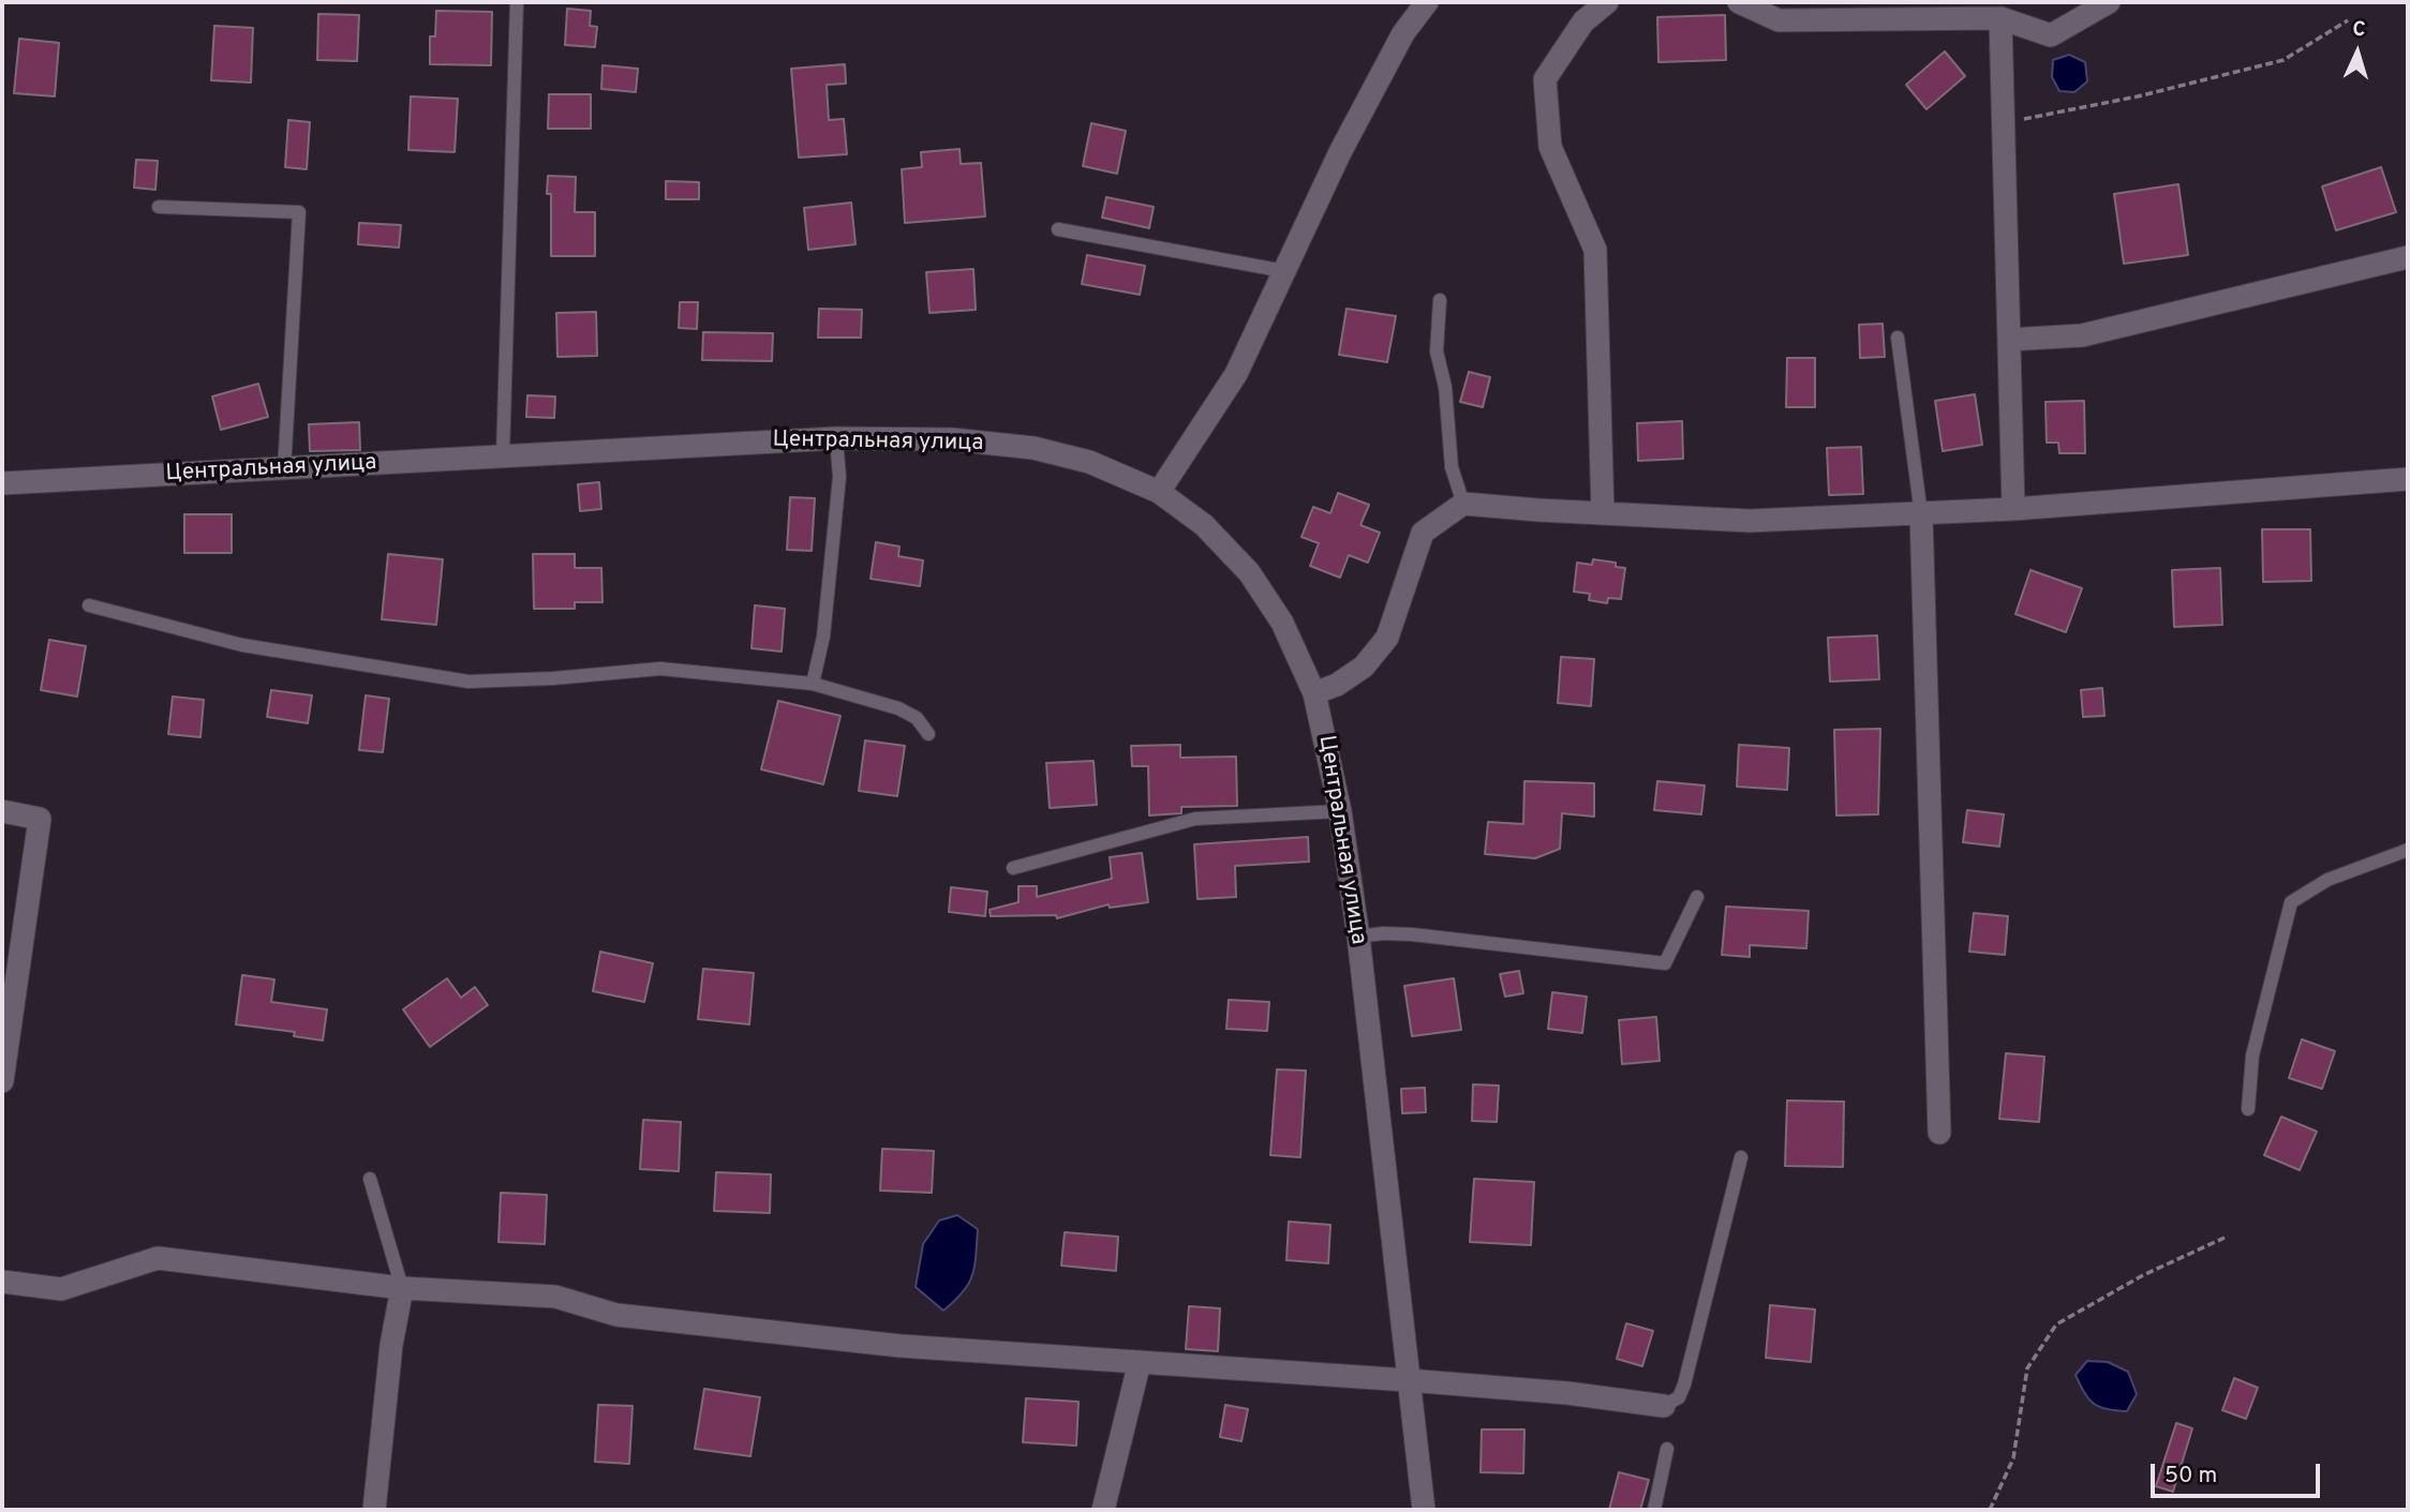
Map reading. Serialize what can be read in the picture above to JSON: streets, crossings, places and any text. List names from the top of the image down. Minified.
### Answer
{"streets":{"street":["Центральная улица"]},"scale_bar":"50 m","north":"top"}
